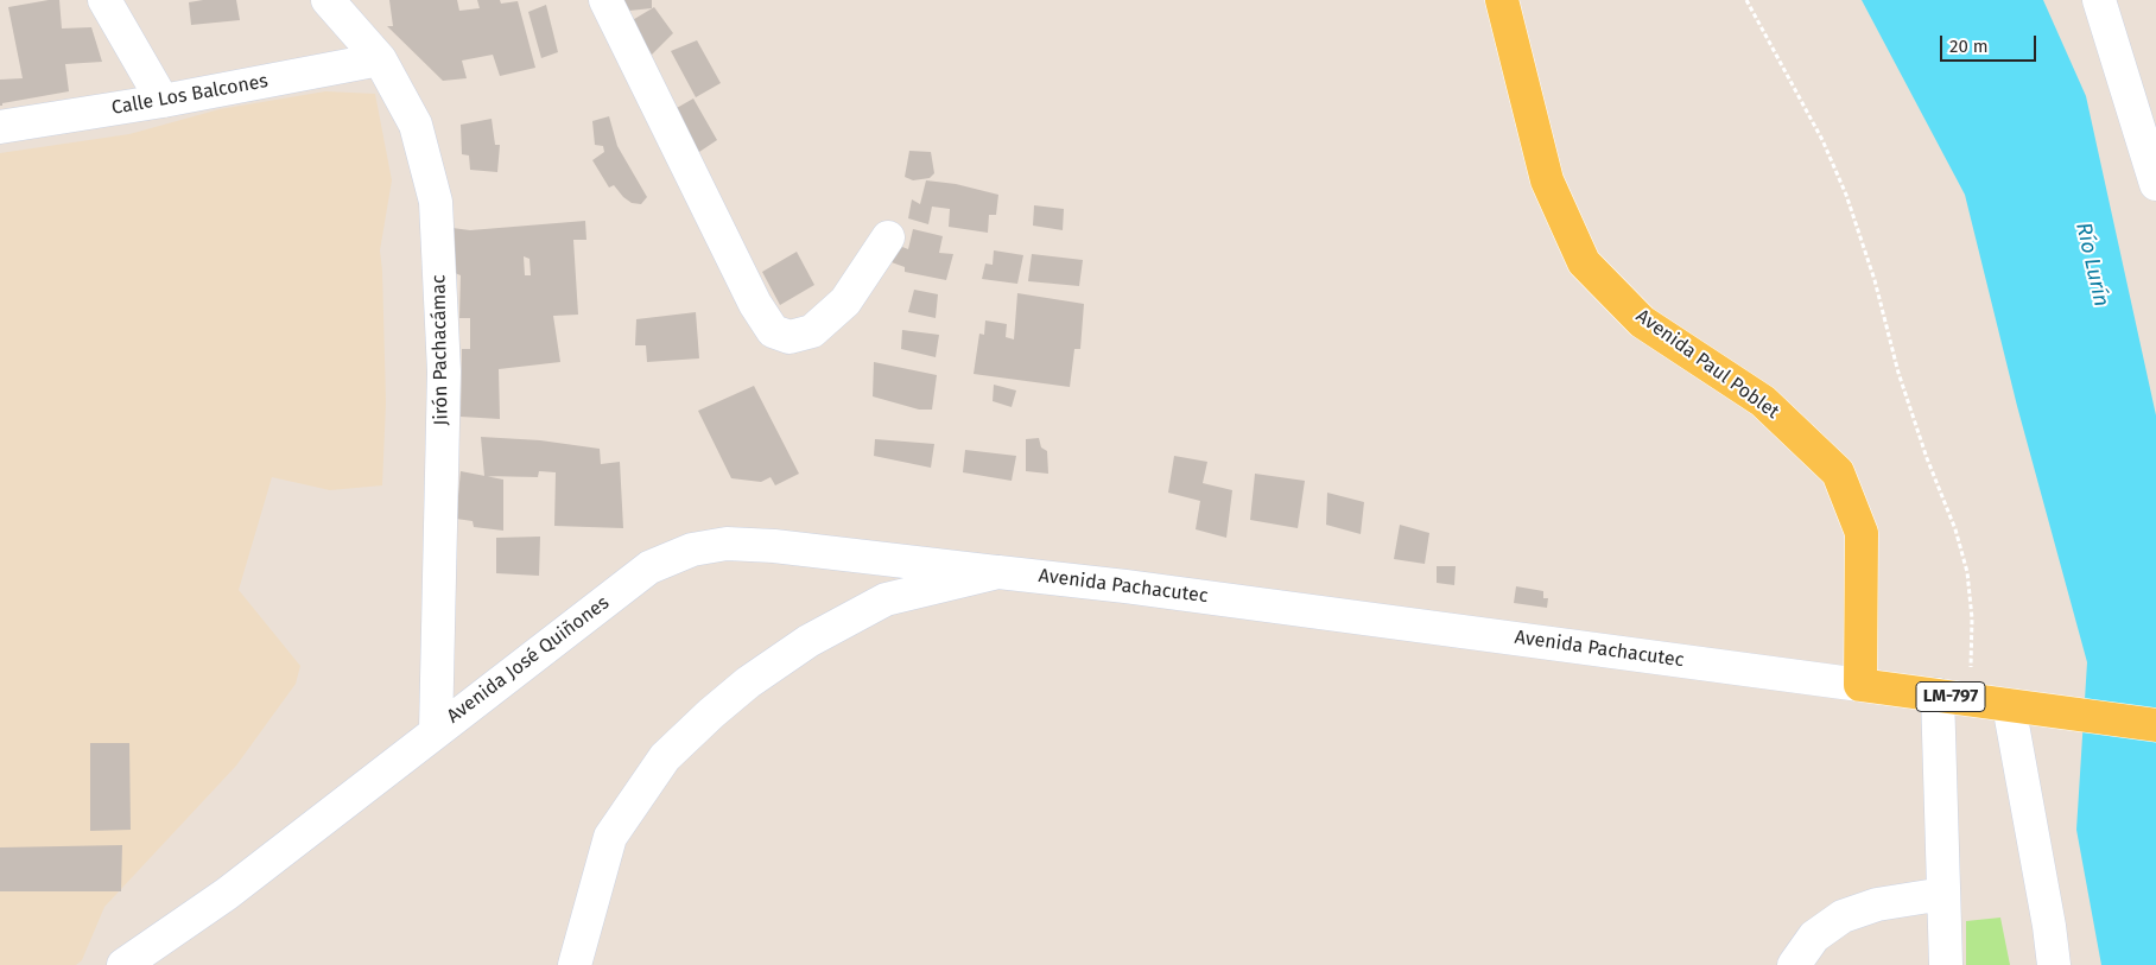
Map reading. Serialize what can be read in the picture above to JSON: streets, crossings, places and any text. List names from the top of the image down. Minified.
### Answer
{"streets":{"main road":["Avenida Paul Poblet","LM-797"],"street":["Calle Los Balcones","Jirón Pachacámac","Avenida Pachacutec","Avenida José Quiñones"]},"crossings":[["Calle Los Balcones","Jirón Pachacámac"],["Jirón Pachacámac","Avenida José Quiñones"],["Avenida Paul Poblet","Avenida Pachacutec"],["Avenida Paul Poblet","LM-797"],["Avenida Pachacutec","Avenida José Quiñones"],["Avenida Pachacutec","LM-797"]],"water":["Río Lurín"],"scale_bar":"20 m"}
